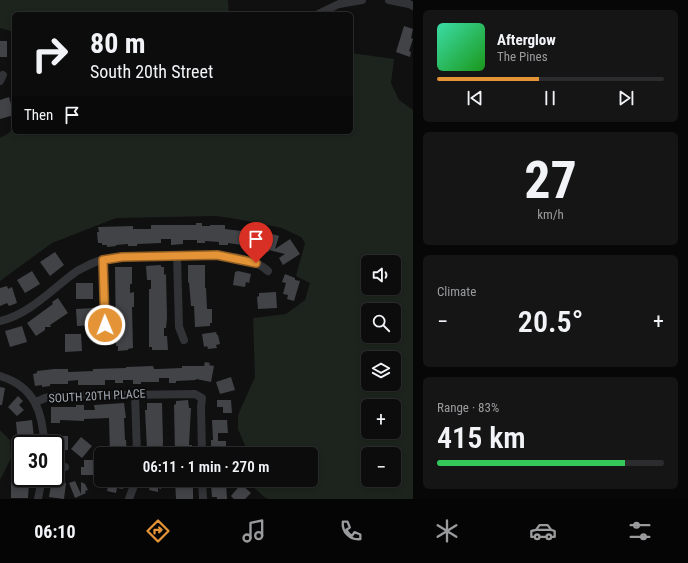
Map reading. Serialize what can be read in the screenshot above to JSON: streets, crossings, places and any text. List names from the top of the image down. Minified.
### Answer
{"streets":{"street":["SOUTH 20TH PLACE"]},"page":{"turn":["80 m","South 20th Street"],"song":["Afterglow","The Pines"],"then":"Then","tile":[["27","km/h"],"Climate",["Range · 83%","415 km"]],"map_buttons":["+","−"],"heat":["−","20.5°","+"],"limit":"30","trip":"06:11 · 1 min · 270 m","tabs":"06:10"}}
